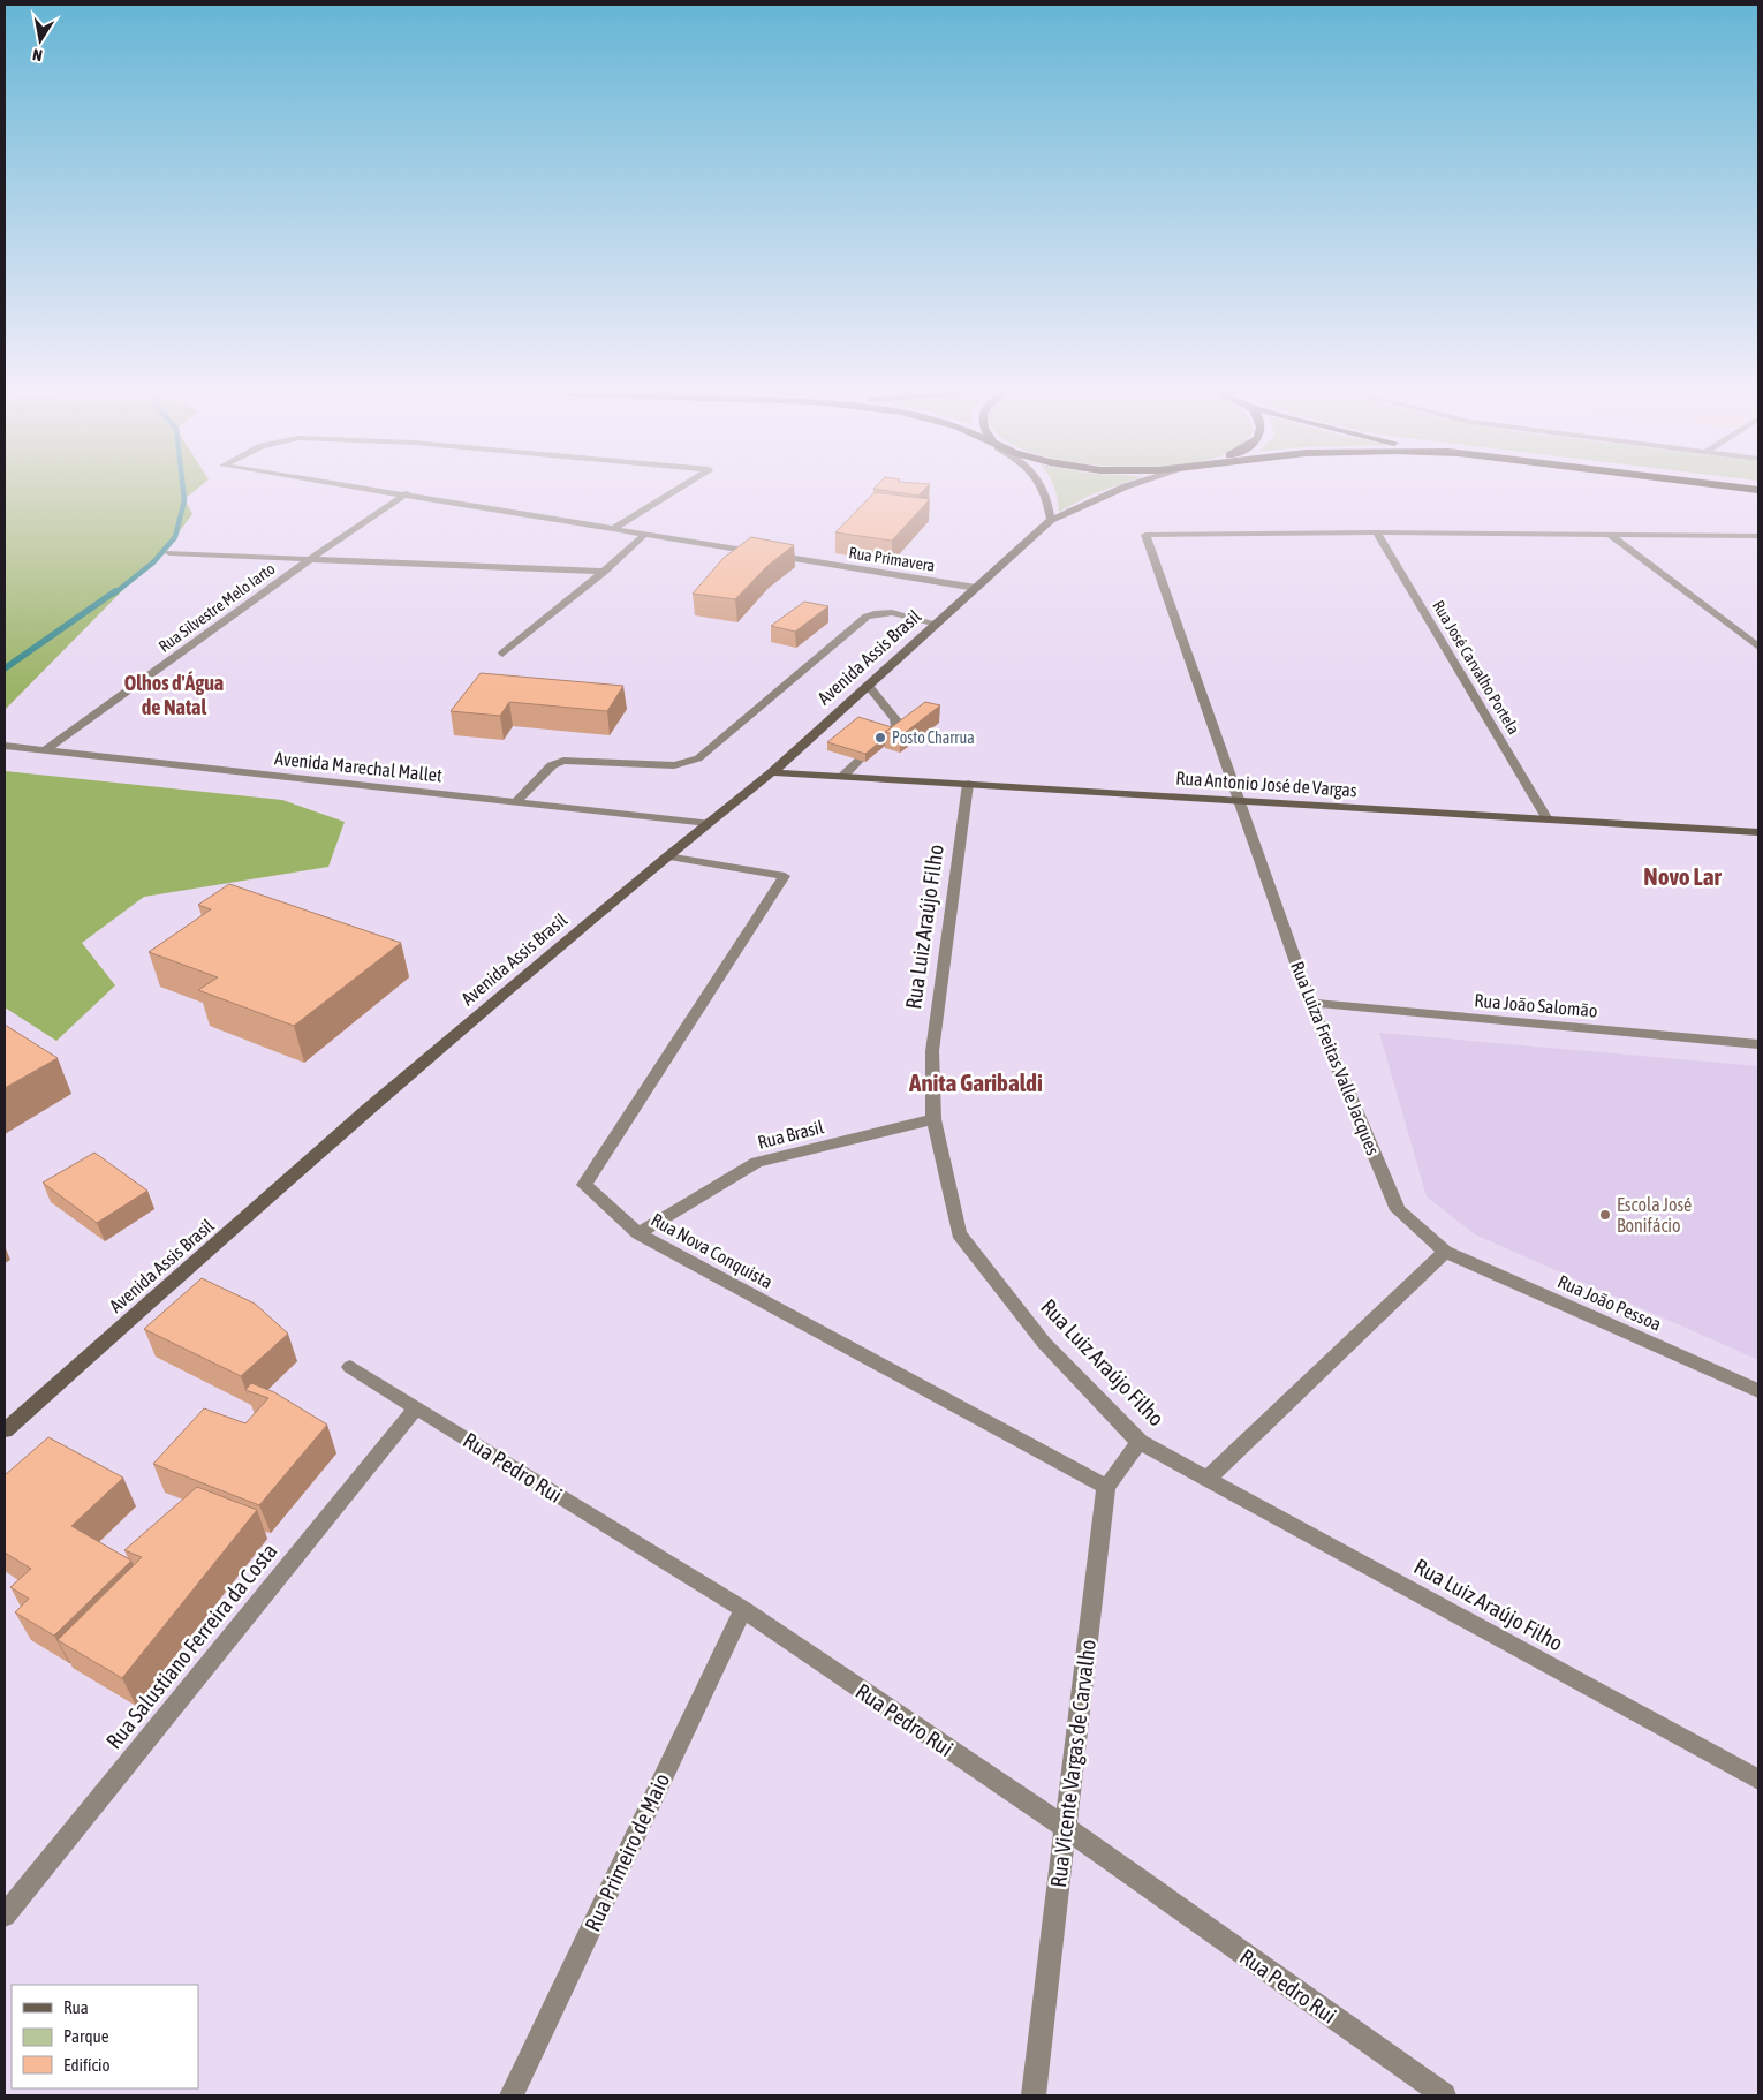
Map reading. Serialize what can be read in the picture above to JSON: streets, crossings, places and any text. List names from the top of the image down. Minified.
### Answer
{"streets":{"main road":["Avenida Assis Brasil","Rua Antonio José de Vargas"],"street":["Rua Primavera","Rua Silvestre Melo Iarto","Rua José Carvalho Portela","Avenida Marechal Mallet","Rua Luiz Araújo Filho","Rua João Salomão","Rua Luiza Freitas Valle Jacques","Rua Brasil","Rua Nova Conquista","Rua João Pessoa","Rua Pedro Rui","Rua Salustiano Ferreira da Costa","Rua Vicente Vargas de Carvalho","Rua Primeiro de Maio"]},"crossings":[["Rua Primavera","Rua Silvestre Melo Iarto"],["Rua Primavera","Avenida Assis Brasil"],["Rua Silvestre Melo Iarto","Avenida Marechal Mallet"],["Avenida Assis Brasil","Avenida Marechal Mallet"],["Avenida Assis Brasil","Rua Antonio José de Vargas"],["Avenida Assis Brasil","Rua Nova Conquista"],["Rua José Carvalho Portela","Rua Antonio José de Vargas"],["Rua José Carvalho Portela","Rua Luiza Freitas Valle Jacques"],["Rua Antonio José de Vargas","Rua Luiz Araújo Filho"],["Rua Antonio José de Vargas","Rua Luiza Freitas Valle Jacques"],["Rua Luiz Araújo Filho","Rua Brasil"],["Rua Luiz Araújo Filho","Rua Vicente Vargas de Carvalho"],["Rua João Salomão","Rua Luiza Freitas Valle Jacques"],["Rua Luiza Freitas Valle Jacques","Rua João Pessoa"],["Rua Brasil","Rua Nova Conquista"],["Rua Nova Conquista","Rua Vicente Vargas de Carvalho"],["Rua Pedro Rui","Rua Salustiano Ferreira da Costa"],["Rua Pedro Rui","Rua Vicente Vargas de Carvalho"],["Rua Pedro Rui","Rua Primeiro de Maio"]],"districts":["Olhos d'Água de Natal","Novo Lar","Anita Garibaldi"],"places":["Posto Charrua","Escola José Bonifácio"],"legend":["Rua","Parque","Edifício"],"north":"bottom"}
